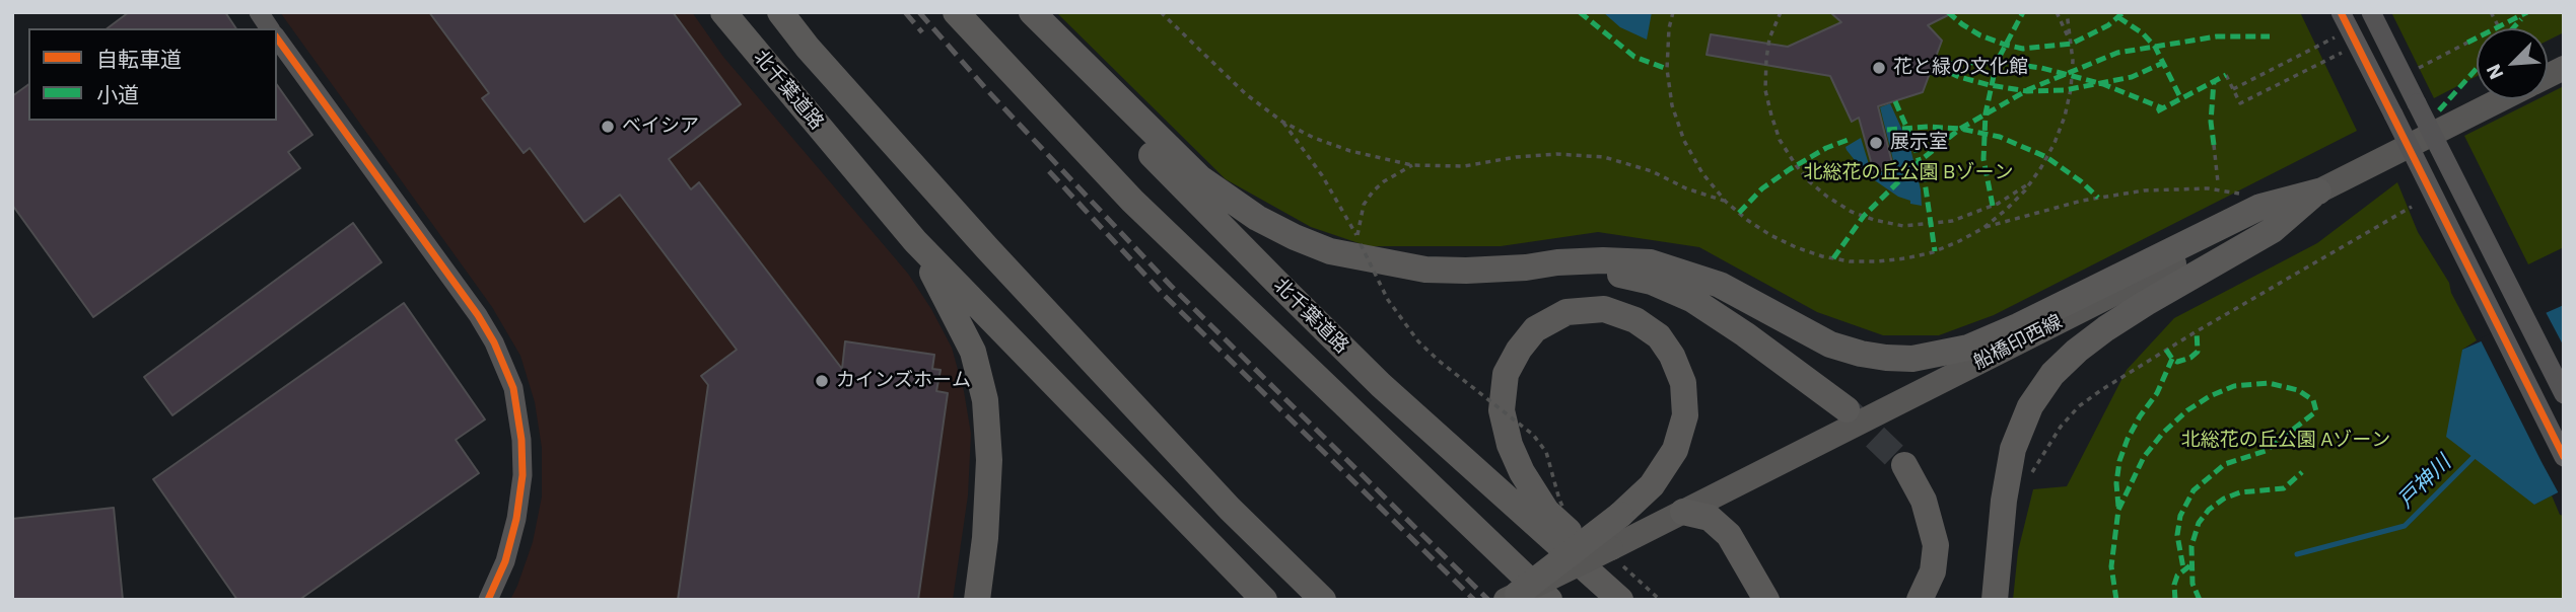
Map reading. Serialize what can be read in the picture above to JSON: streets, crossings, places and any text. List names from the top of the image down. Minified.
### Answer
{"streets":{"highway":["北千葉道路"],"main road":["船橋印西線"]},"water":["戸神川"],"parks":["北総花の丘公園 Bゾーン","北総花の丘公園 Aゾーン"],"places":["花と緑の文化館","ベイシア","展示室","カインズホーム"],"legend":["自転車道","小道"],"north":"bottom left"}
